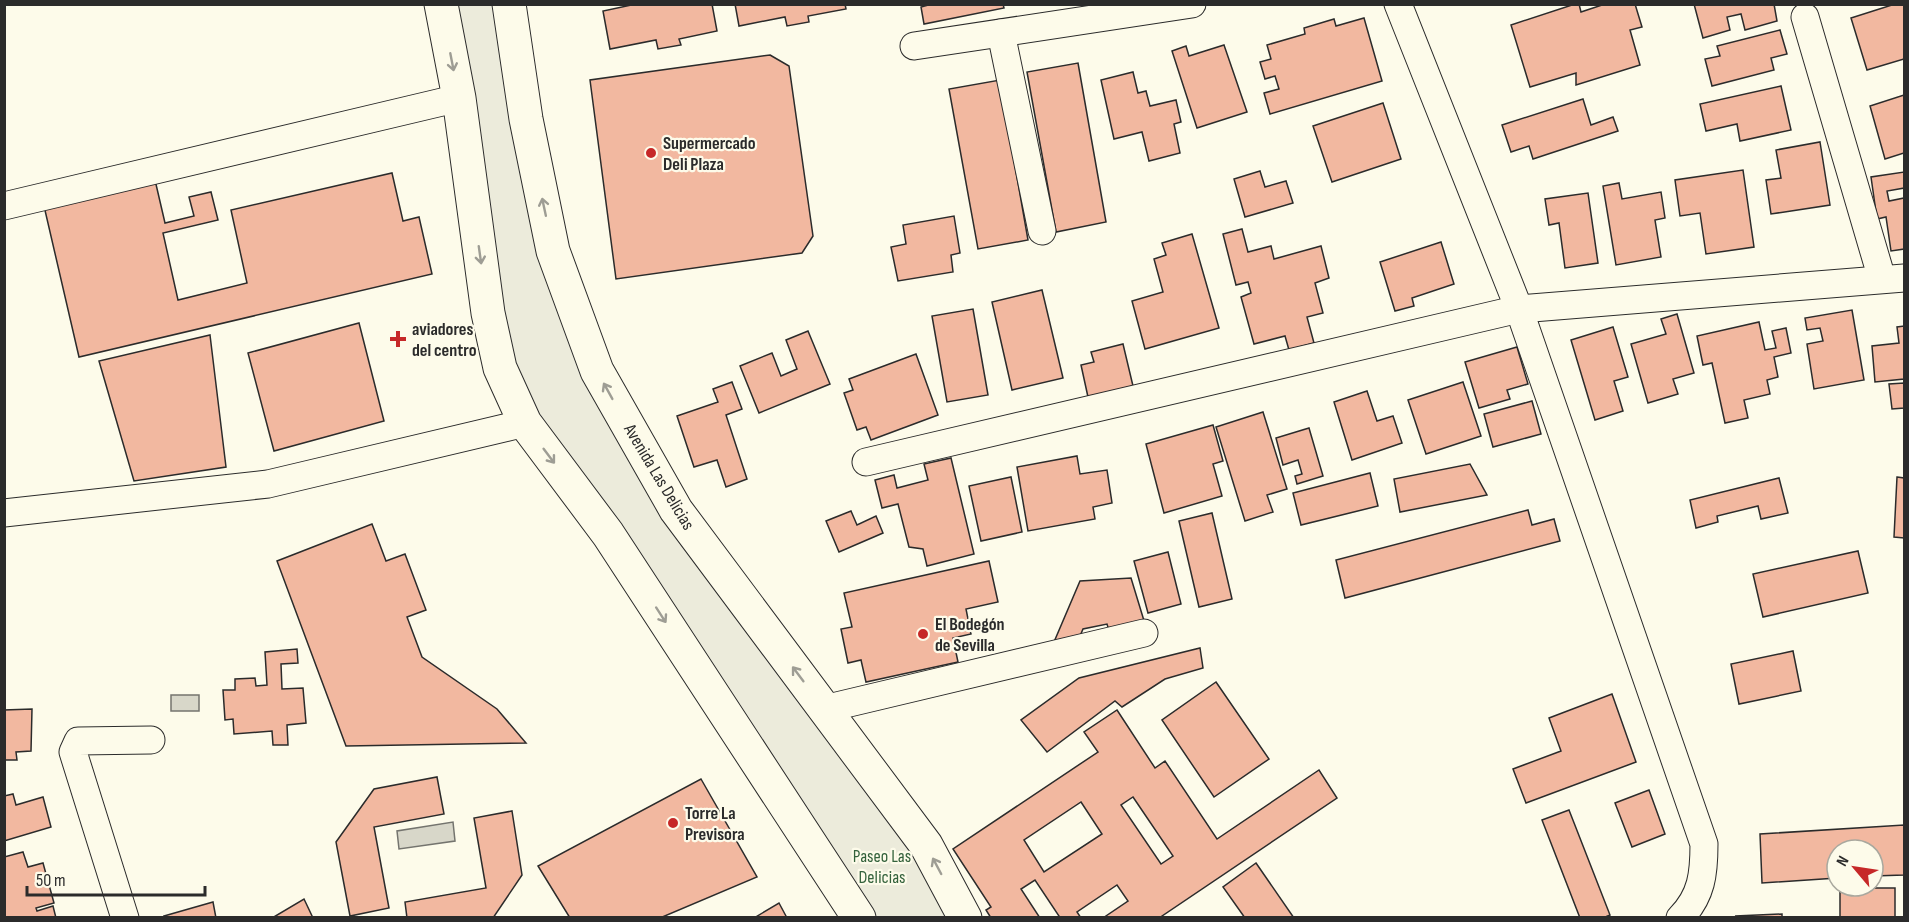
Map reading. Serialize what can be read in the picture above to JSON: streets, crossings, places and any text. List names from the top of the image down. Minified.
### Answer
{"streets":{"main road":["Avenida Las Delicias"]},"parks":["Paseo Las Delicias"],"places":{"other":["Supermercado Deli Plaza","El Bodegón de Sevilla","Torre La Previsora"],"health":["aviadores del centro"]},"scale_bar":"50 m","north":"top left"}
